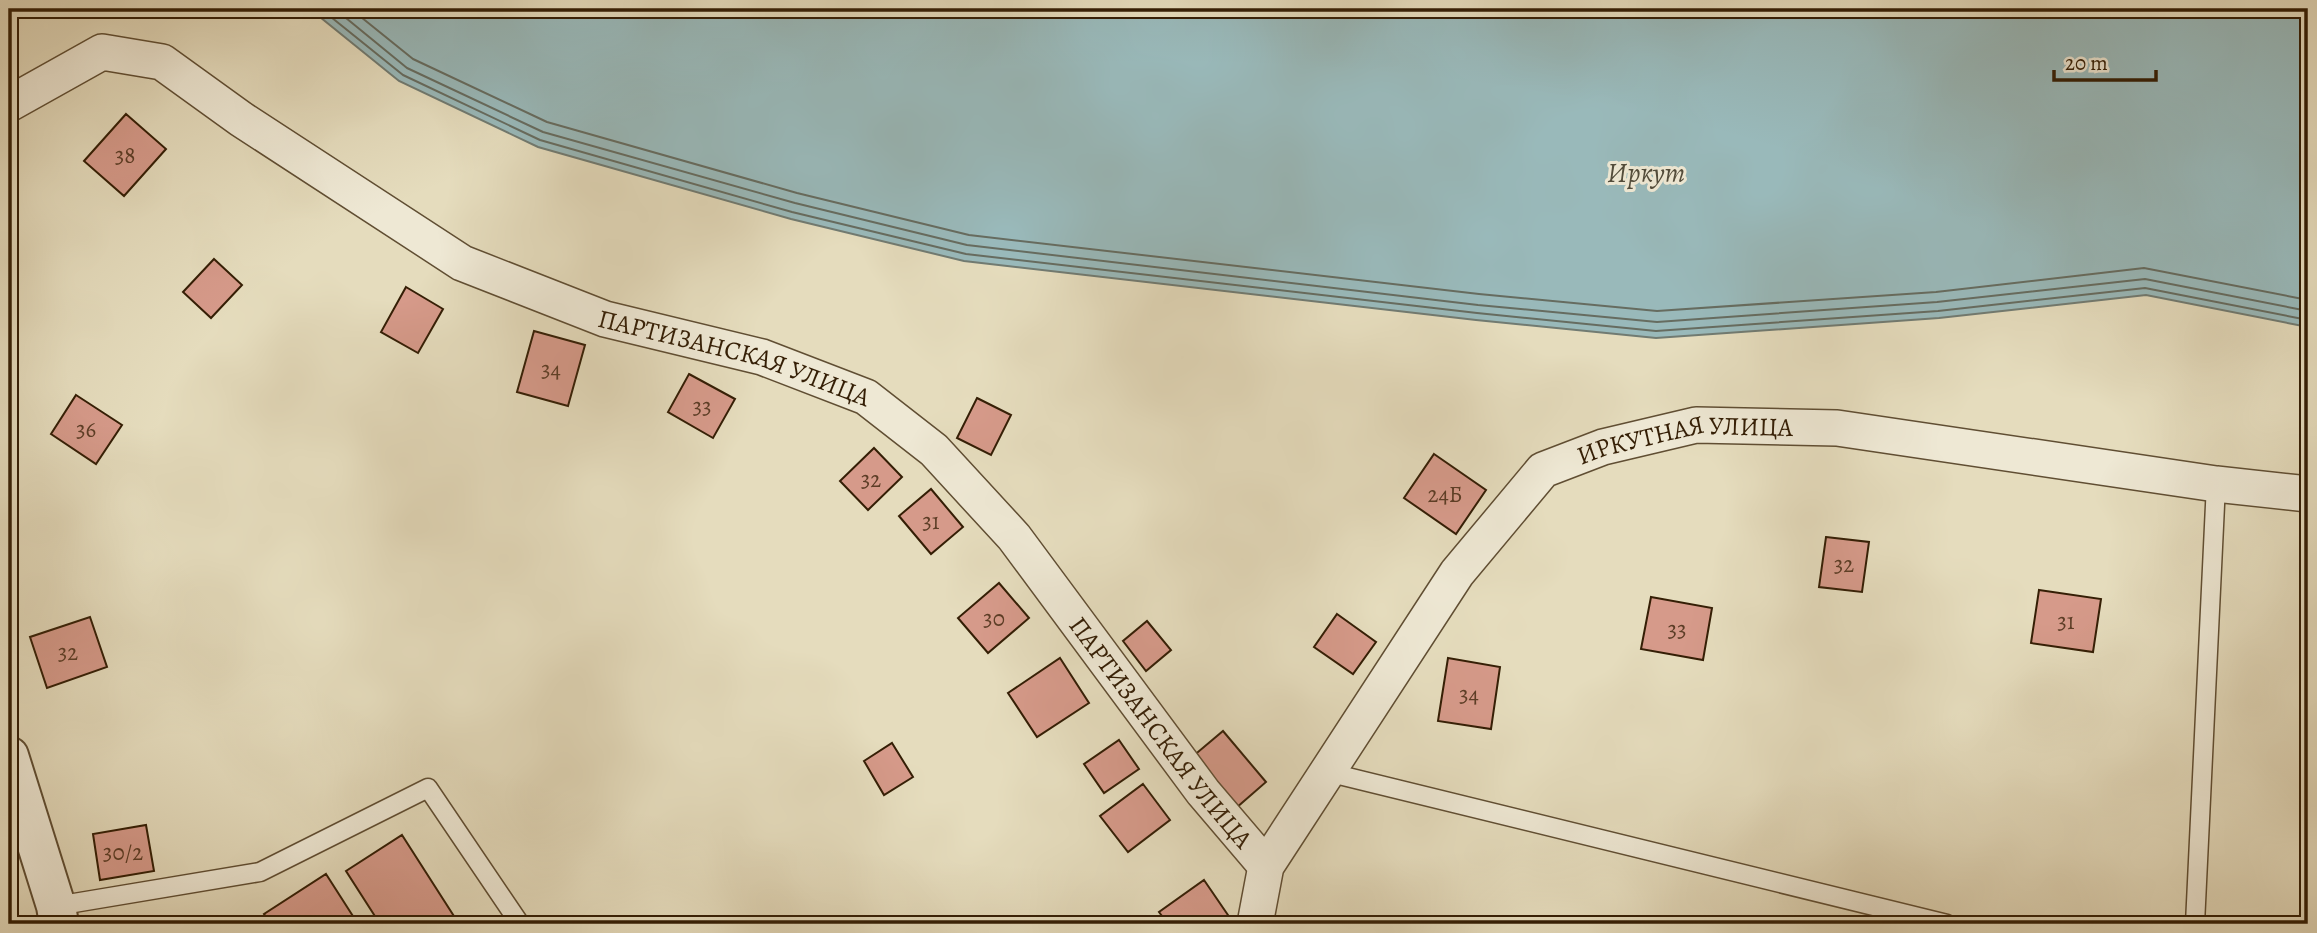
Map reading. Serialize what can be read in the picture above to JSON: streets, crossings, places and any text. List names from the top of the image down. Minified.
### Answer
{"streets":{"street":["ПАРТИЗАНСКАЯ УЛИЦА","ИРКУТНАЯ УЛИЦА"]},"crossings":[["ПАРТИЗАНСКАЯ УЛИЦА","ИРКУТНАЯ УЛИЦА"]],"water":["Иркут"],"house_numbers":["38","34","33","36","32","24Б","31","32","30","31","33","32","34","30/2"],"scale_bar":"20 m"}
